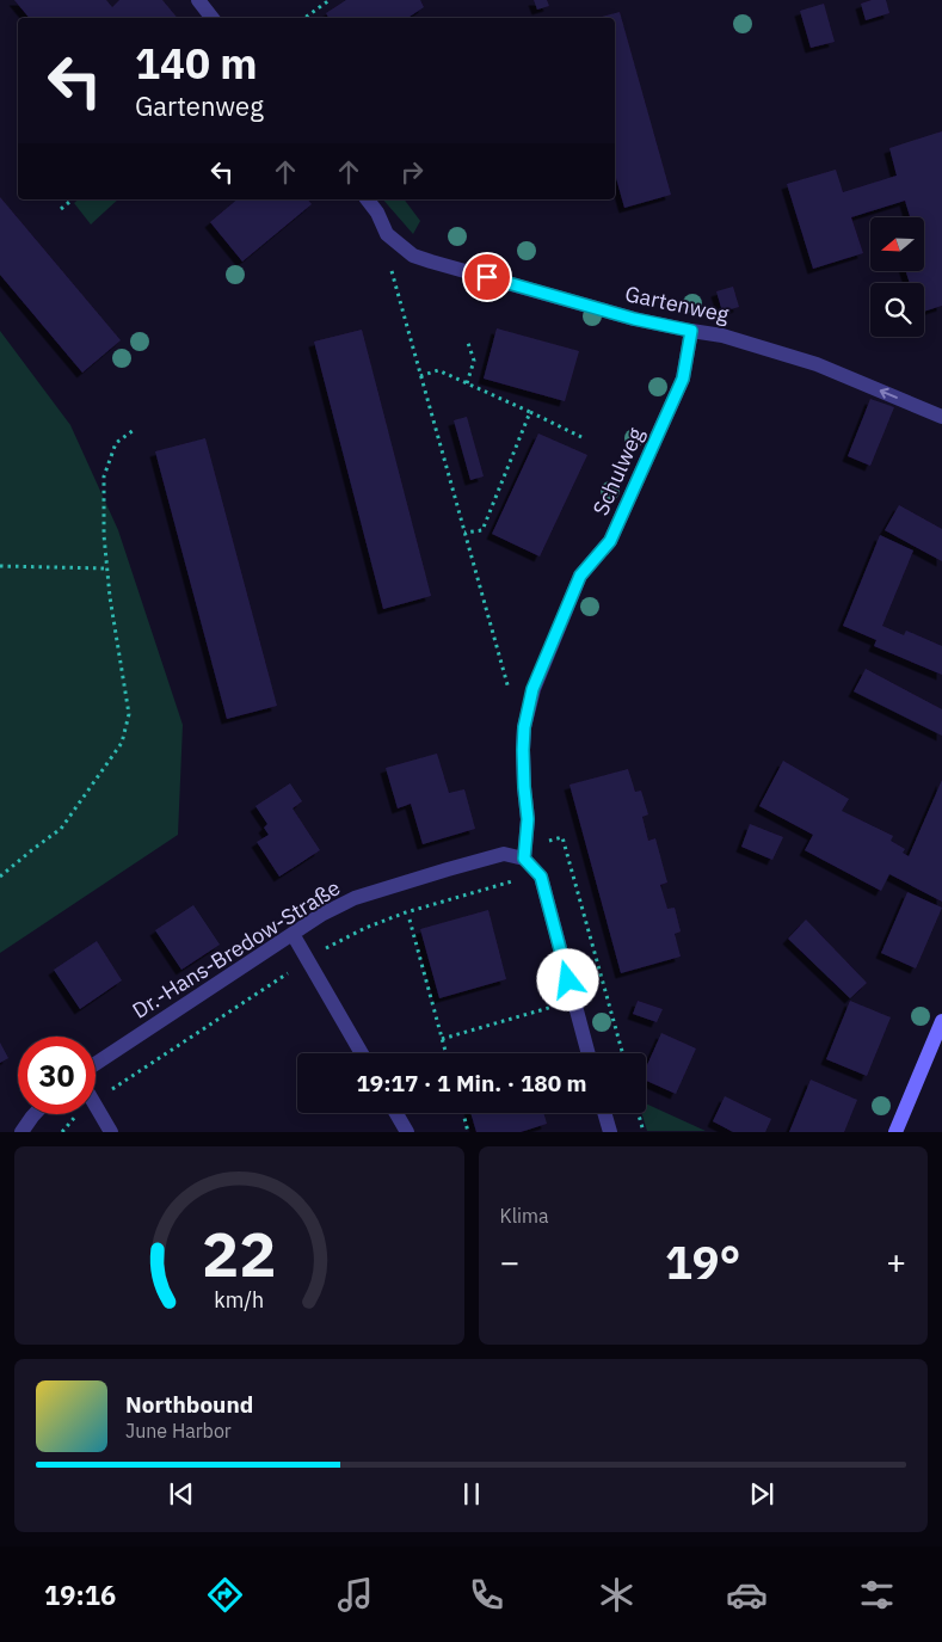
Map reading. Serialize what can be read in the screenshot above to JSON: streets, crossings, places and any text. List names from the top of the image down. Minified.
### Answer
{"streets":{"street":["Gartenweg","Schulweg","Dr.-Hans-Bredow-Straße"]},"crossings":[["Gartenweg","Schulweg"],["Schulweg","Dr.-Hans-Bredow-Straße"]],"one_way":["Gartenweg"],"north":"left","page":{"turn":["140 m","Gartenweg"],"limit":"30","trip":"19:17 · 1 Min. · 180 m","tile":"Klima","heat":["−","19°","+"],"song":["Northbound","June Harbor"],"tabs":"19:16","gauge":["22","km/h"]}}
